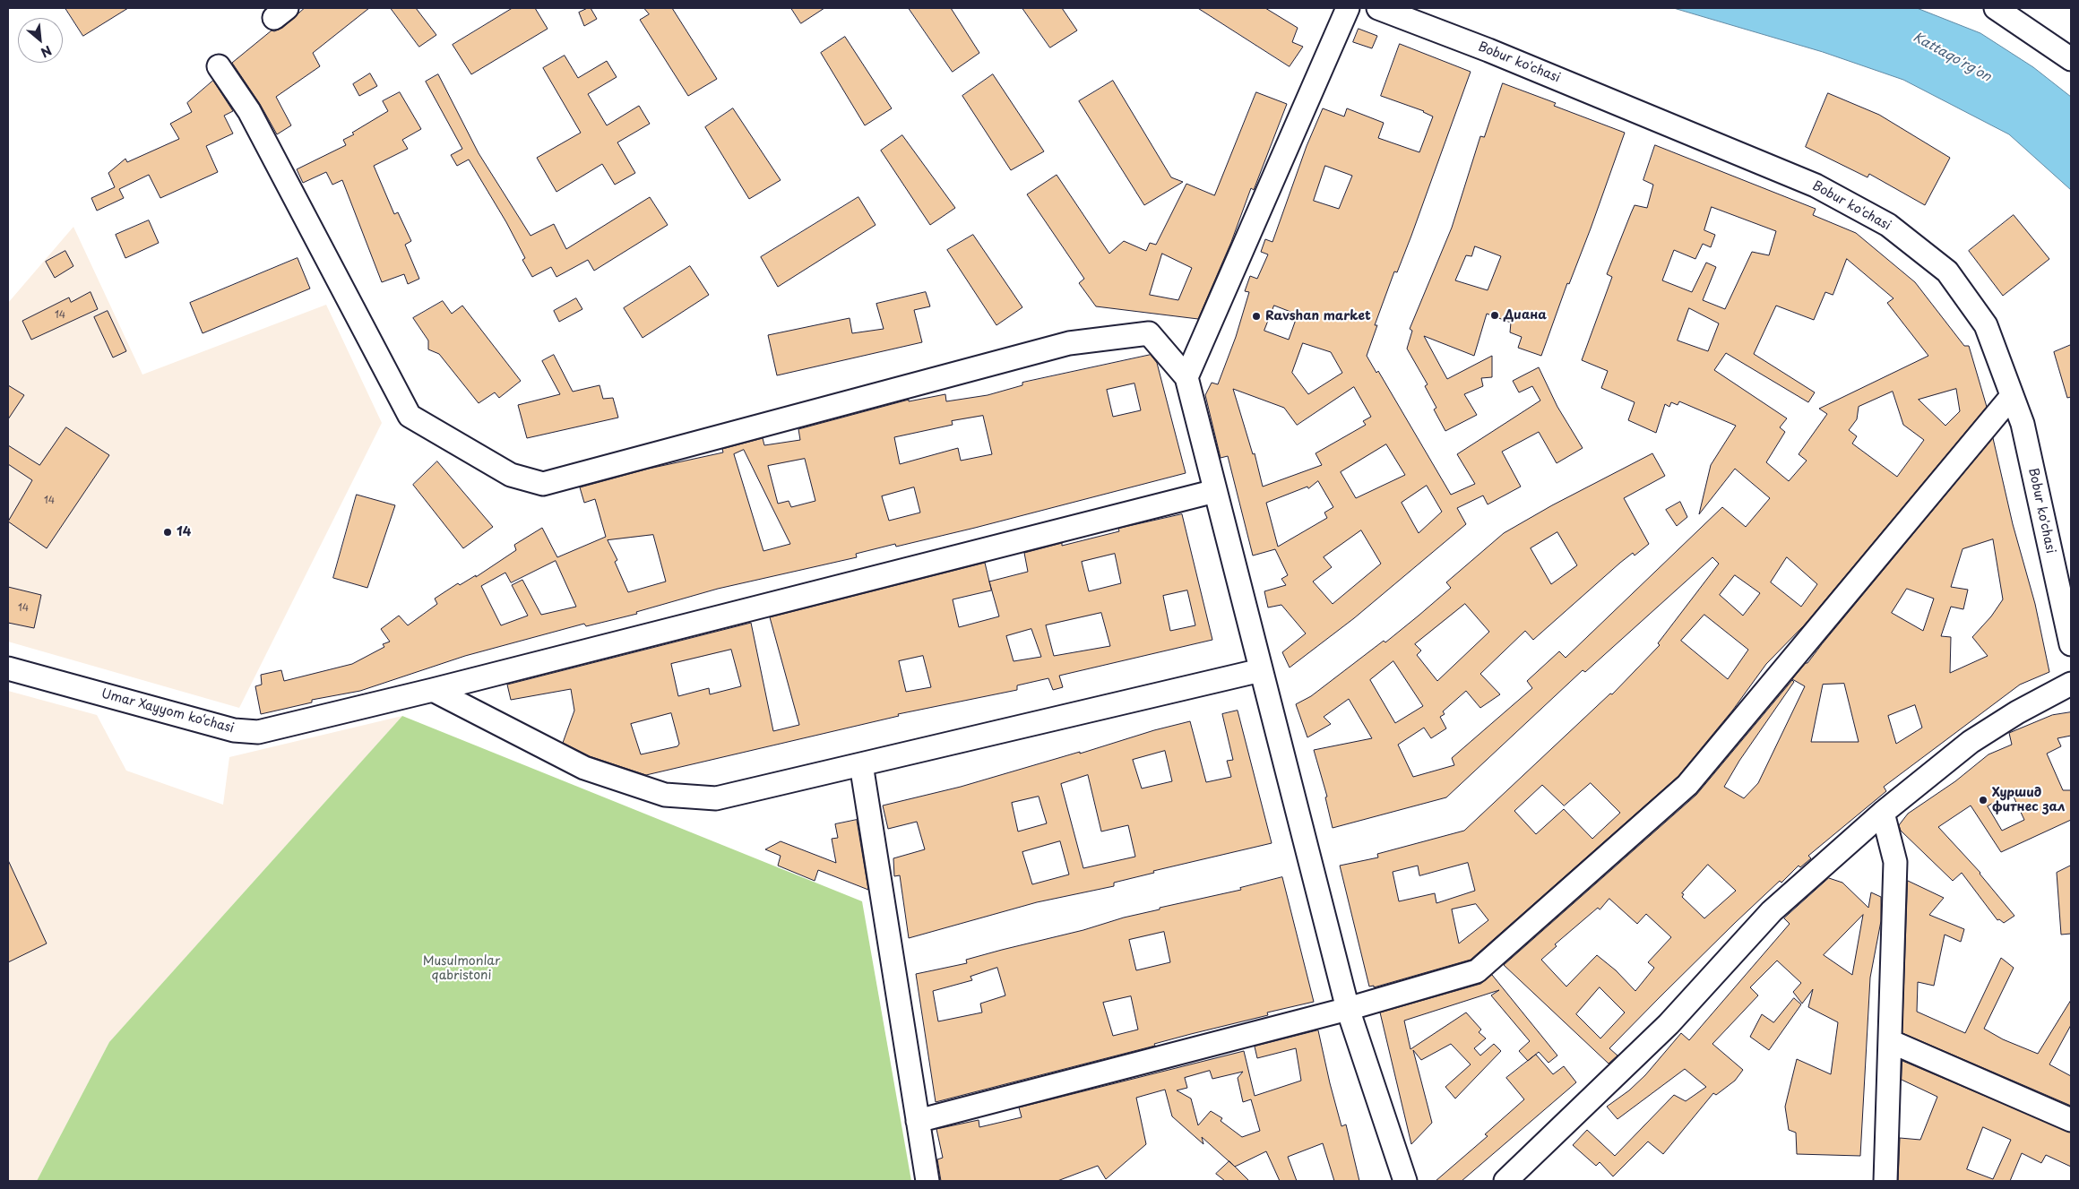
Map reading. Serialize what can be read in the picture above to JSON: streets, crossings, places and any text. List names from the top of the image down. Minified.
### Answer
{"streets":{"street":["Bobur ko'chasi","Umar Xayyom ko‘chasi"]},"water":["Kattaqo'rg'on"],"parks":["Musulmonlar qabristoni"],"places":["Диана","Ravshan market","14","Хуршид фитнес зал"],"house_numbers":["14","14","14"],"north":"bottom right"}
